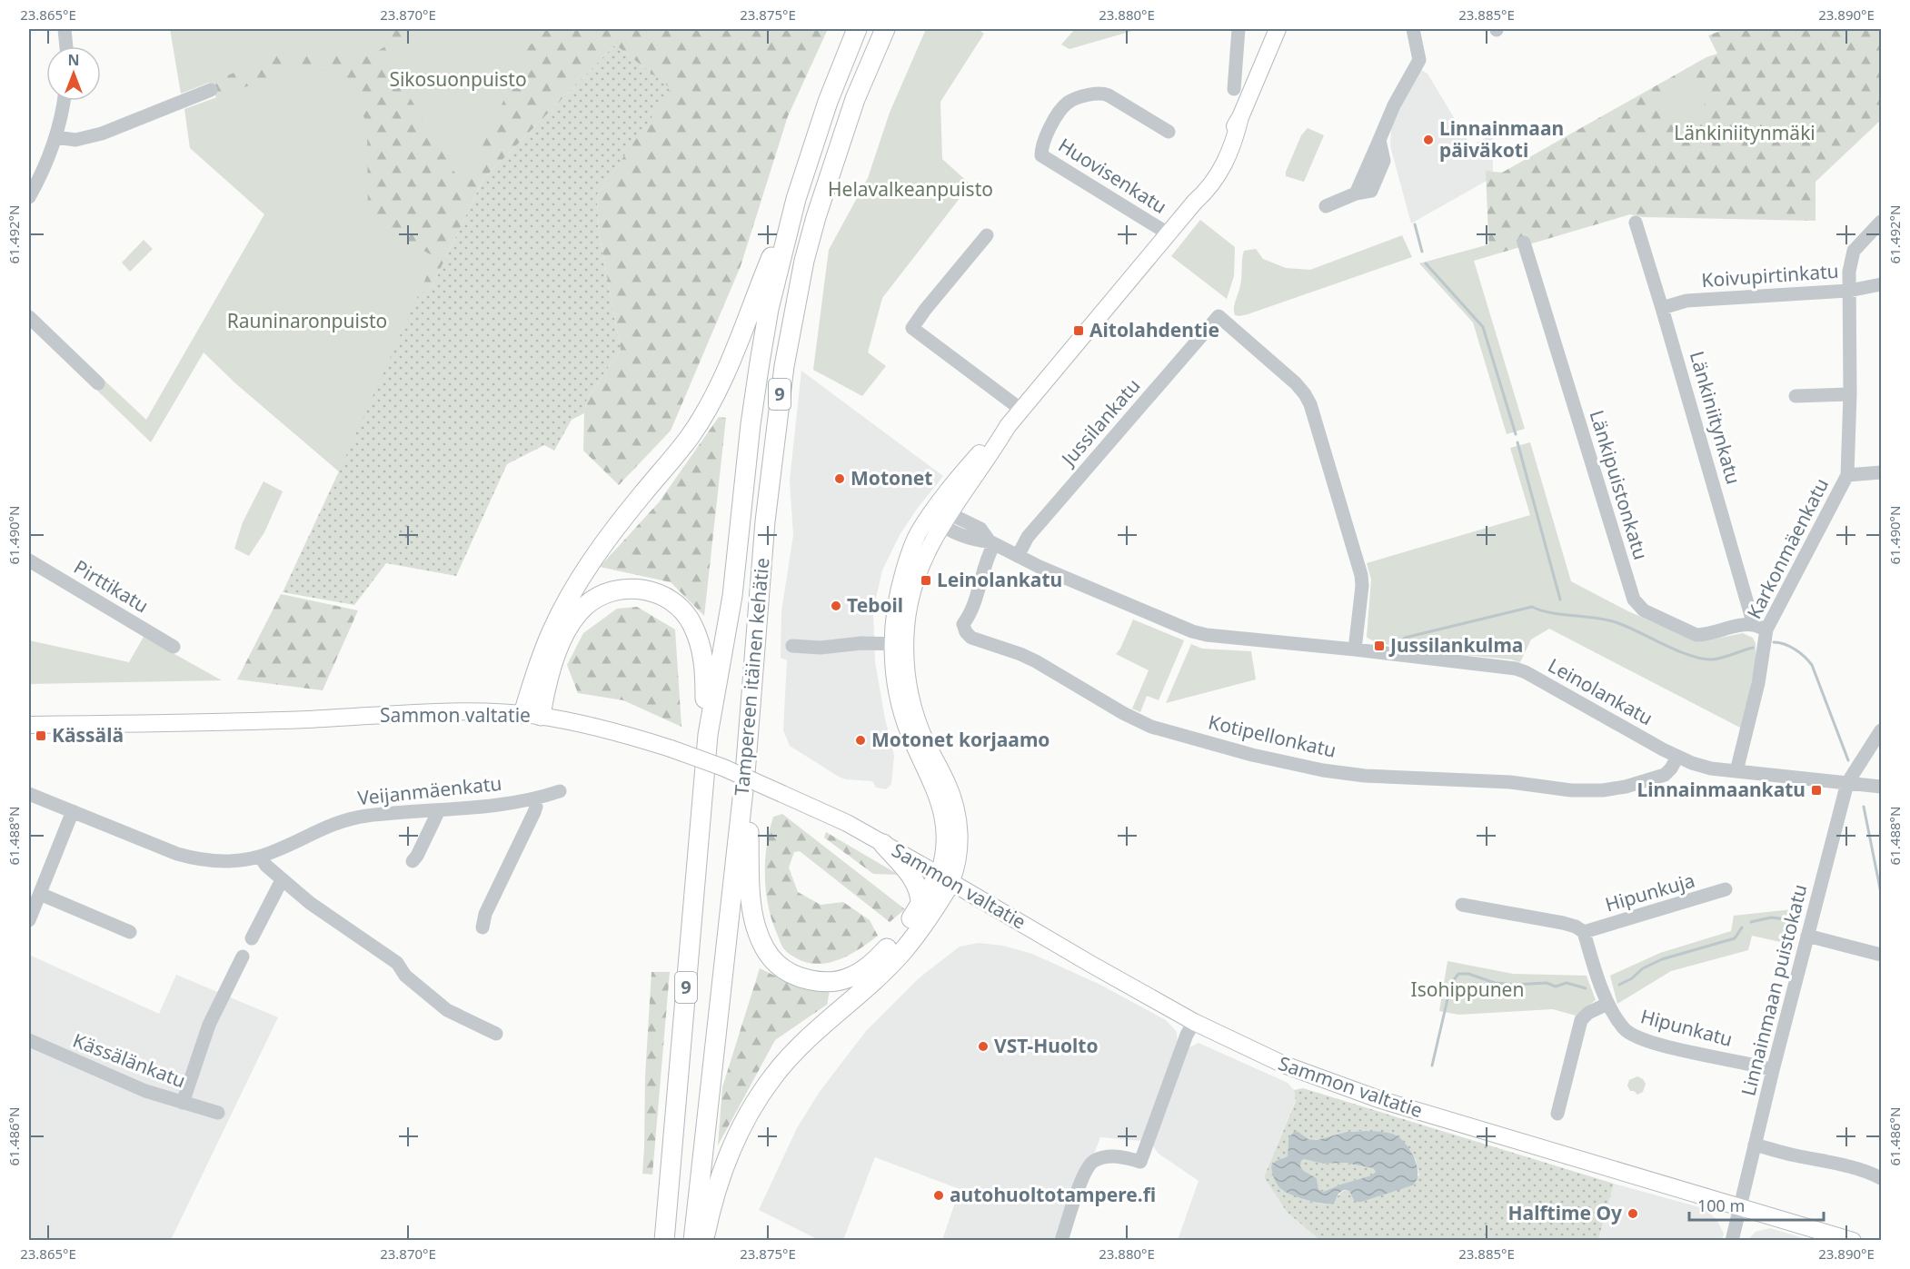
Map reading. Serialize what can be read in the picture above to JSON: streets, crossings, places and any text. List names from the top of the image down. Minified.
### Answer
{"streets":{"highway":["9","Tampereen itäinen kehätie"],"main road":["Sammon valtatie"],"street":["Huovisenkatu","Koivupirtinkatu","Länkiniitynkatu","Jussilankatu","Länkipuistonkatu","Karkonmäenkatu","Pirttikatu","Leinolankatu","Kotipellonkatu","Veijanmäenkatu","Hipunkuja","Linnainmaan puistokatu","Hipunkatu","Kässälänkatu"]},"crossings":[["Koivupirtinkatu","Länkiniitynkatu"],["Koivupirtinkatu","Karkonmäenkatu"],["Länkiniitynkatu","Länkipuistonkatu"],["Länkiniitynkatu","Karkonmäenkatu"],["Jussilankatu","Leinolankatu"],["Länkipuistonkatu","Karkonmäenkatu"],["Karkonmäenkatu","Leinolankatu"],["Leinolankatu","Kotipellonkatu"],["Leinolankatu","Linnainmaan puistokatu"],["Sammon valtatie","Linnainmaan puistokatu"],["Hipunkuja","Hipunkatu"],["Linnainmaan puistokatu","Hipunkatu"]],"parks":["Sikosuonpuisto","Länkiniitynmäki","Helavalkeanpuisto","Rauninaronpuisto","Isohippunen"],"places":{"other":["Linnainmaan päiväkoti","Motonet","Teboil","Motonet korjaamo","VST-Huolto","autohuoltotampere.fi","Halftime Oy"],"transit":["Aitolahdentie","Leinolankatu","Jussilankulma","Kässälä","Linnainmaankatu"]},"scale_bar":"100 m","north":"top","coordinates":["23.865°E","23.870°E","23.875°E","23.880°E","23.885°E","23.890°E","61.492°N","61.490°N","61.488°N","61.486°N"]}
